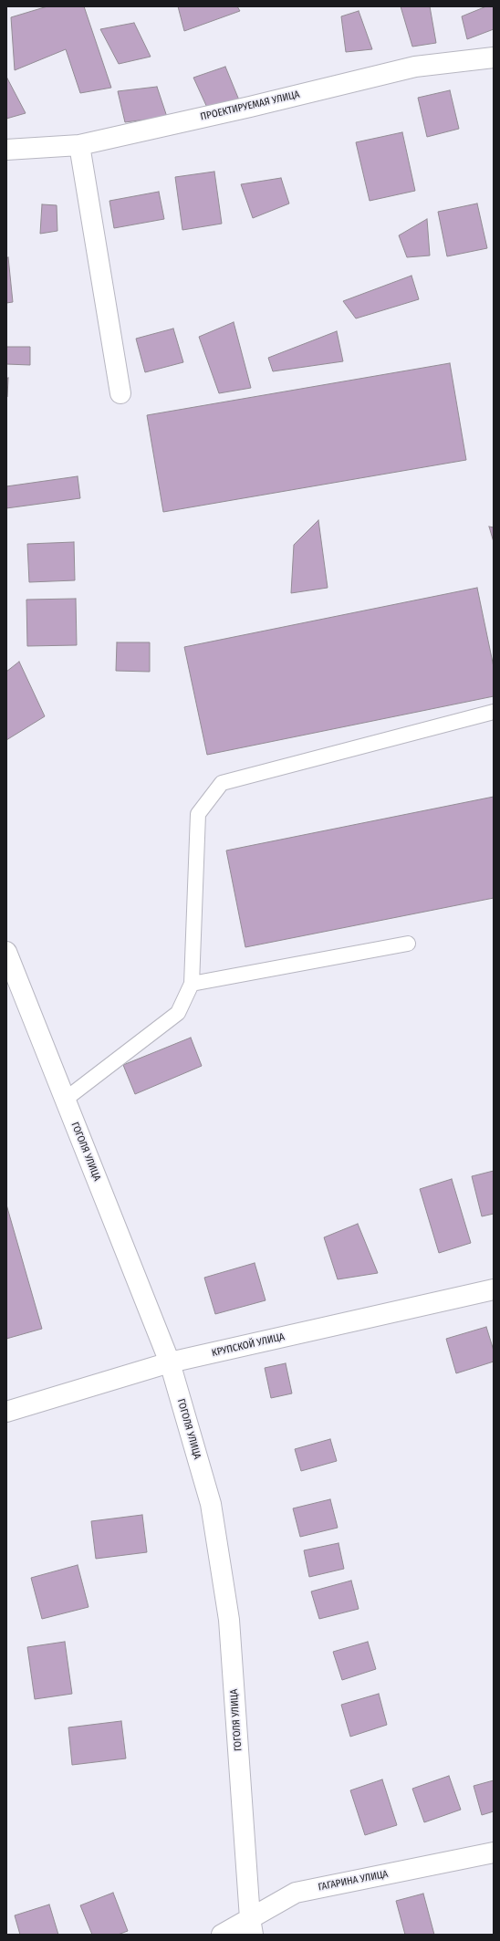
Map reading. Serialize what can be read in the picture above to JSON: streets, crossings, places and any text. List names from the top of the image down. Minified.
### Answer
{"streets":{"street":["ПРОЕКТИРУЕМАЯ УЛИЦА","ГОГОЛЯ УЛИЦА","КРУПСКОЙ УЛИЦА","ГАГАРИНА УЛИЦА"]},"crossings":[["ГОГОЛЯ УЛИЦА","КРУПСКОЙ УЛИЦА"],["ГОГОЛЯ УЛИЦА","ГАГАРИНА УЛИЦА"]]}
